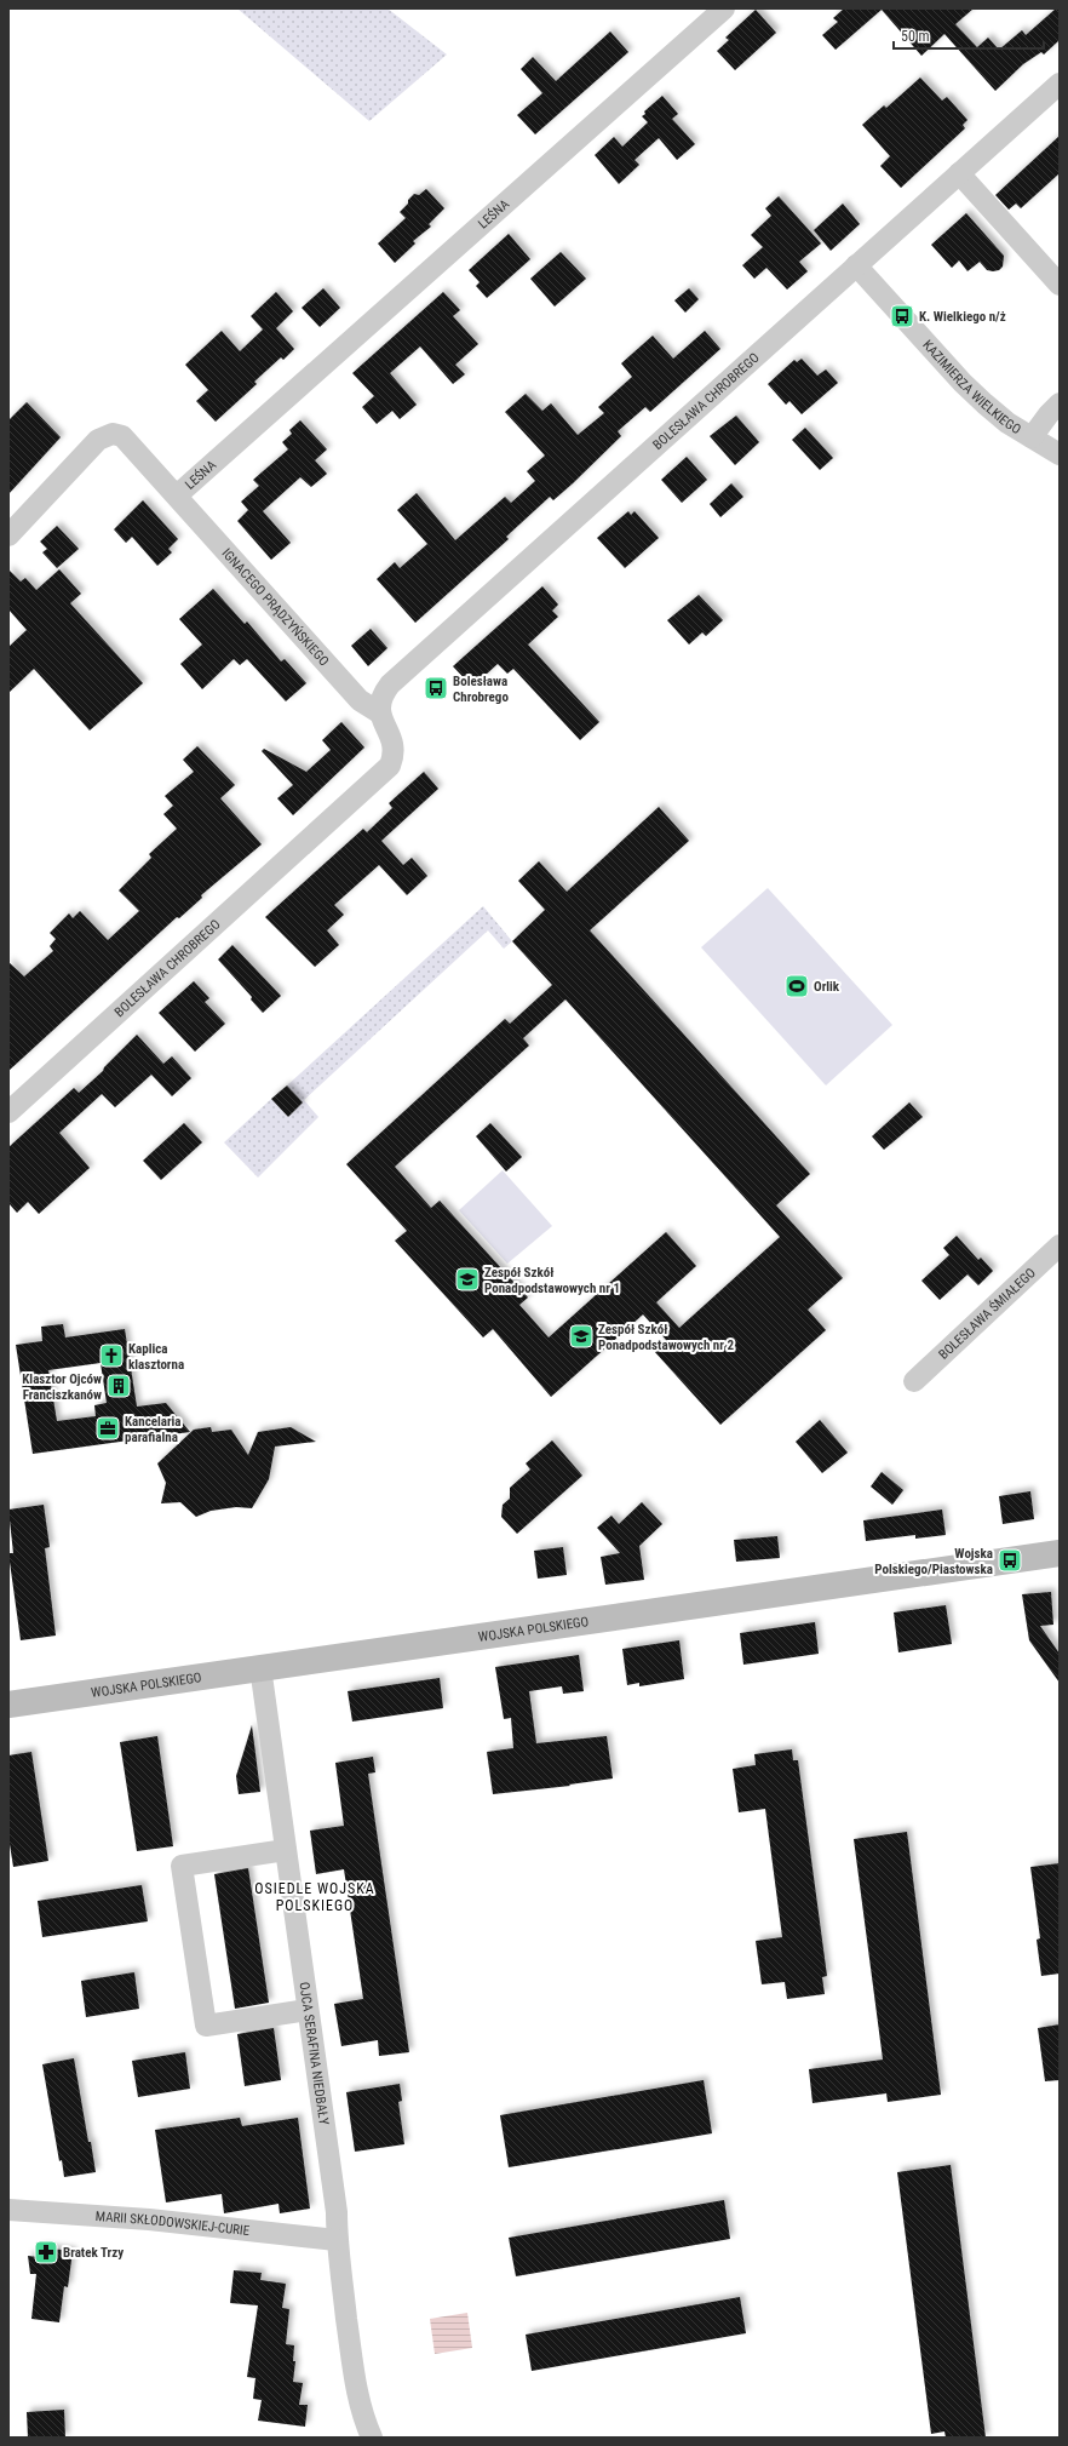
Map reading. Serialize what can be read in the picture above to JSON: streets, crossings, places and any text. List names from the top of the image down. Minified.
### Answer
{"streets":{"main road":["WOJSKA POLSKIEGO"],"street":["LEŚNA","KAZIMIERZA WIELKIEGO","BOLESŁAWA CHROBREGO","IGNACEGO PRĄDZYŃSKIEGO","BOLESŁAWA ŚMIAŁEGO","OJCA SERAFINA NIEDBAŁY","MARII SKŁODOWSKIEJ-CURIE"]},"crossings":[["LEŚNA","IGNACEGO PRĄDZYŃSKIEGO"],["KAZIMIERZA WIELKIEGO","BOLESŁAWA CHROBREGO"],["BOLESŁAWA CHROBREGO","IGNACEGO PRĄDZYŃSKIEGO"],["WOJSKA POLSKIEGO","OJCA SERAFINA NIEDBAŁY"],["OJCA SERAFINA NIEDBAŁY","MARII SKŁODOWSKIEJ-CURIE"]],"districts":["OSIEDLE WOJSKA POLSKIEGO"],"places":{"bus stop":["K. Wielkiego n/ż","Bolesława Chrobrego","Wojska Polskiego/Piastowska"],"sports":["Orlik"],"school or university":["Zespół Szkół Ponadpodstawowych nr 1","Zespół Szkół Ponadpodstawowych nr 2"],"church":["Kaplica klasztorna"],"building":["Klasztor Ojców Franciszkanów"],"office":["Kancelaria parafialna"],"pharmacy":["Bratek Trzy"]},"scale_bar":"50 m"}
